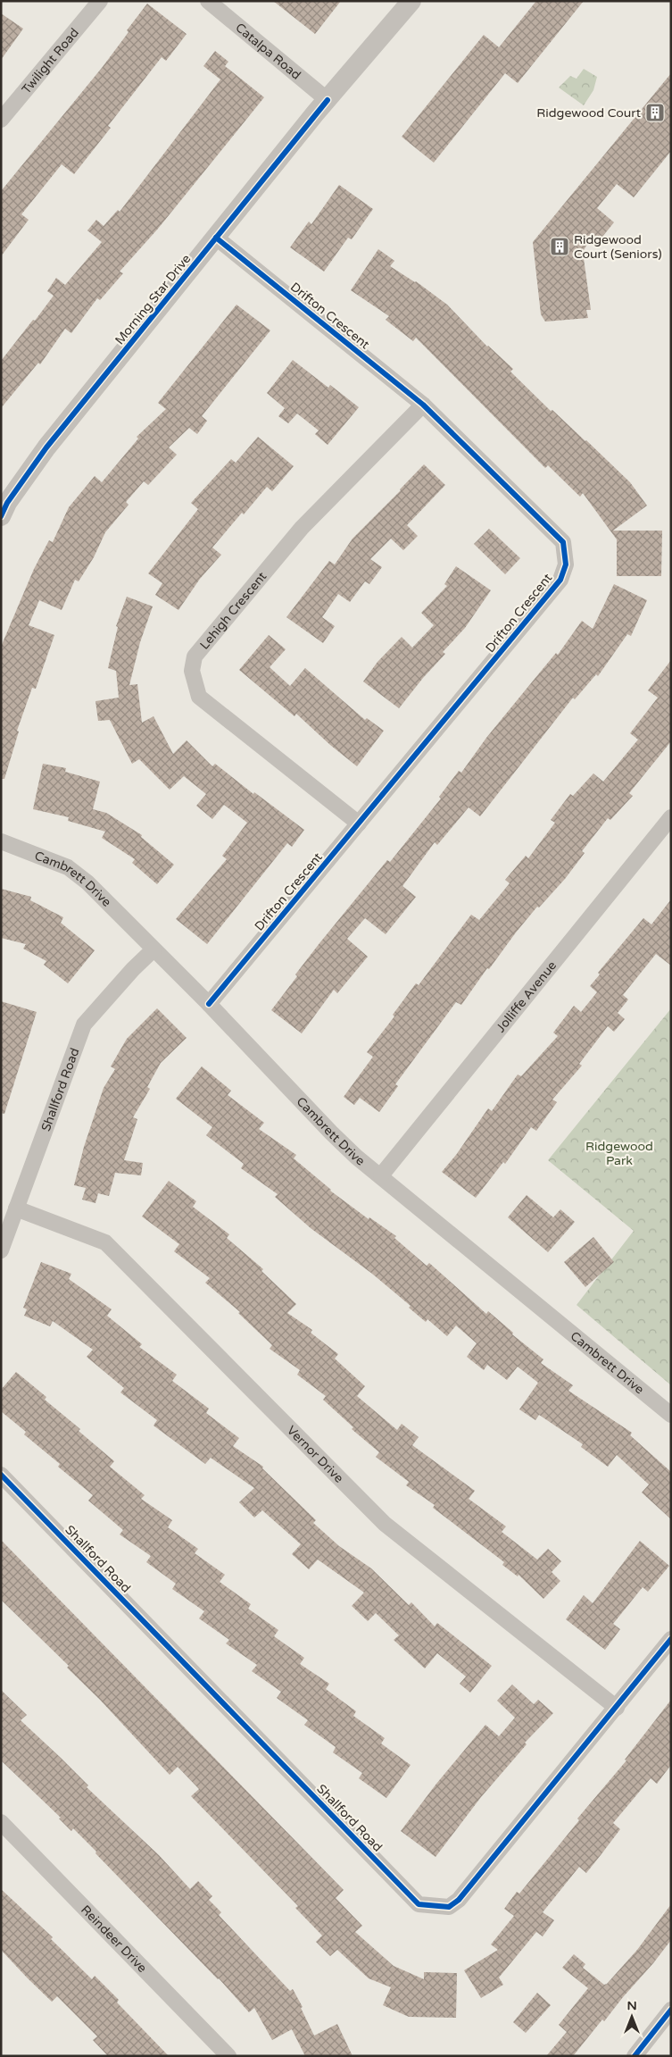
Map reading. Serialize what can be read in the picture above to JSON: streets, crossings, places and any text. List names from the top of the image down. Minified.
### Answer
{"streets":{"street":["Catalpa Road","Twilight Road","Morning Star Drive","Drifton Crescent","Lehigh Crescent","Cambrett Drive","Jolliffe Avenue","Shallford Road","Vernor Drive","Reindeer Drive"]},"crossings":[["Catalpa Road","Morning Star Drive"],["Morning Star Drive","Drifton Crescent"],["Drifton Crescent","Lehigh Crescent"],["Drifton Crescent","Cambrett Drive"],["Cambrett Drive","Jolliffe Avenue"],["Cambrett Drive","Shallford Road"],["Shallford Road","Vernor Drive"]],"parks":["Ridgewood Park"],"places":{"building":["Ridgewood Court","Ridgewood Court (Seniors)"]},"north":"top"}
